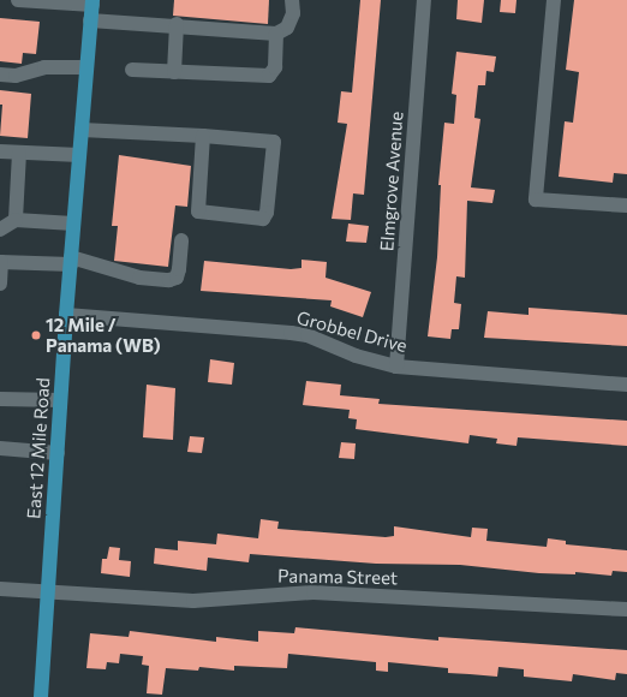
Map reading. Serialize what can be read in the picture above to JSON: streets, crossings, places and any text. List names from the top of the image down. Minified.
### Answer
{"streets":{"main road":["East 12 Mile Road"],"street":["Elmgrove Avenue","Grobbel Drive","Panama Street"]},"crossings":[["Elmgrove Avenue","Grobbel Drive"],["Grobbel Drive","East 12 Mile Road"],["East 12 Mile Road","Panama Street"]],"places":["12 Mile / Panama (WB)"]}
